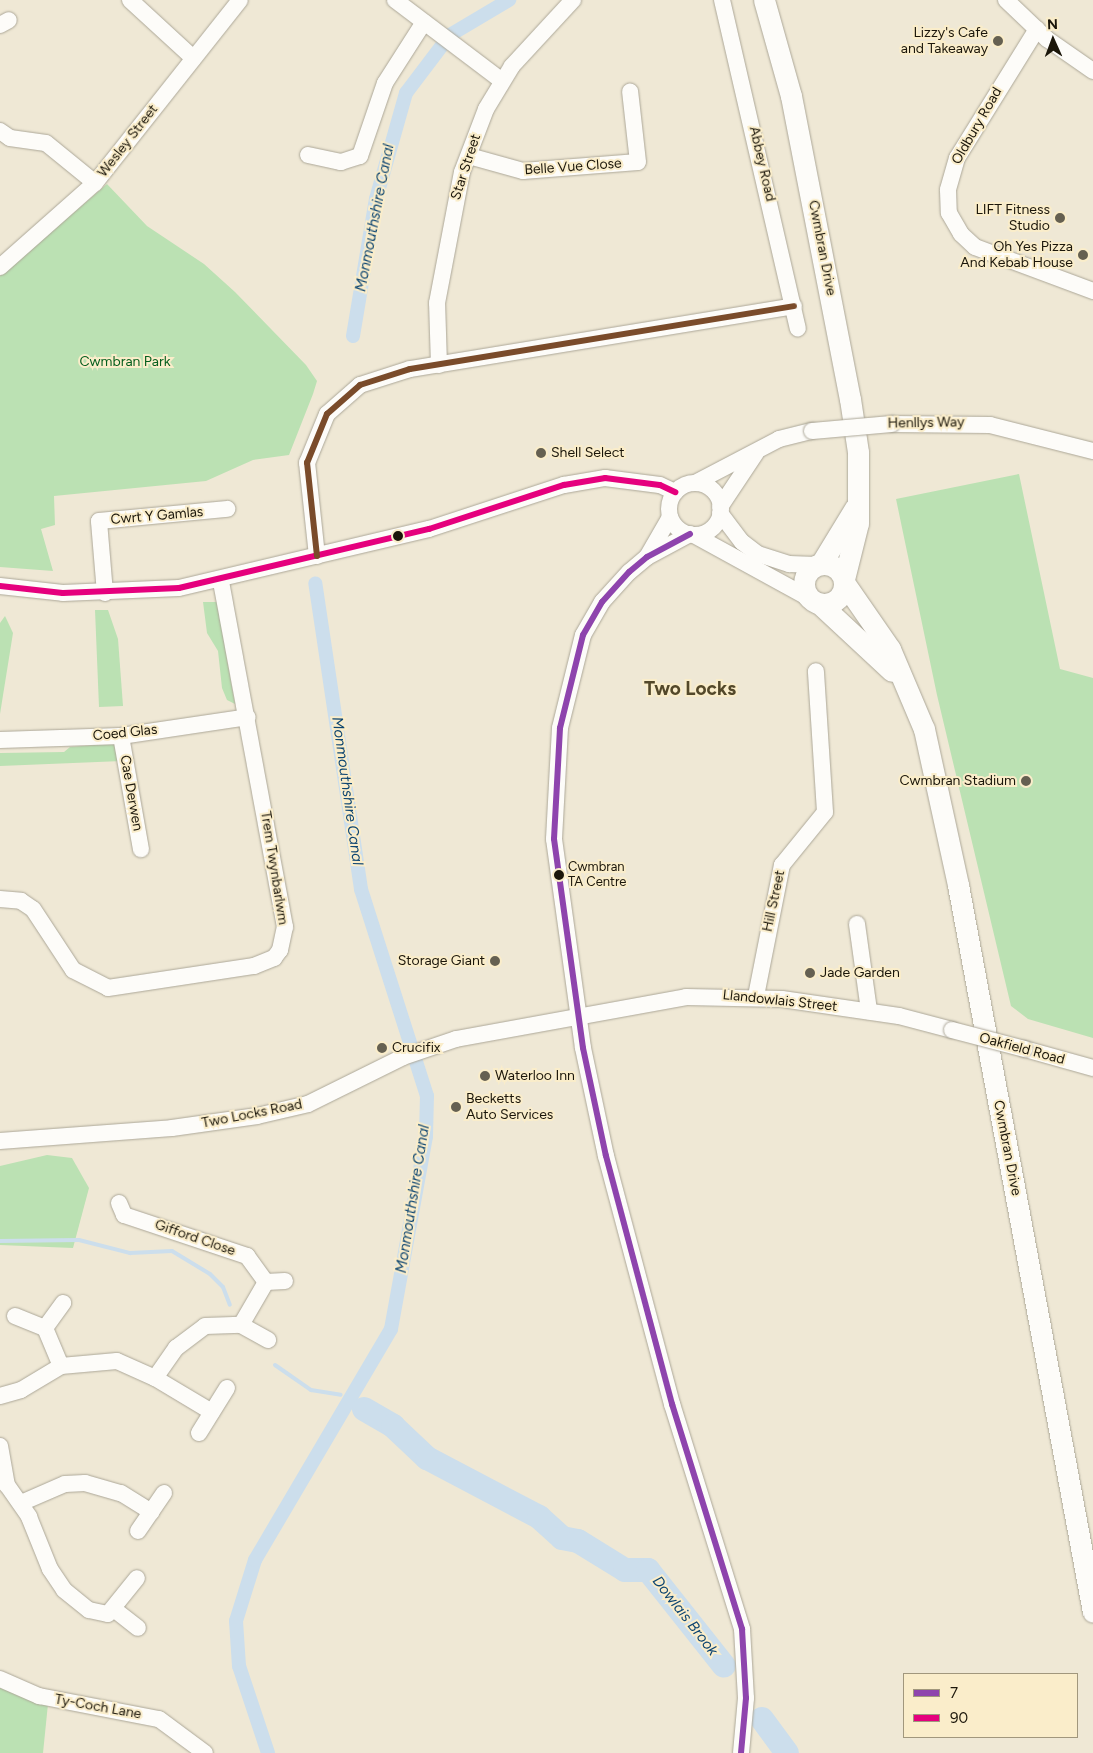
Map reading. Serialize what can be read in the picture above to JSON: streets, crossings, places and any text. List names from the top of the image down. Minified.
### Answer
{"streets":{"main road":["Cwmbran Drive"],"street":["Oldbury Road","Wesley Street","Abbey Road","Star Street","Belle Vue Close","Henllys Way","Cwrt Y Gamlas","Coed Glas","Cae Derwen","Trem Twynbarlwm","Hill Street","Llandowlais Street","Oakfield Road","Two Locks Road","Gifford Close","Ty-Coch Lane"]},"crossings":[["Star Street","Belle Vue Close"],["Coed Glas","Cae Derwen"],["Coed Glas","Trem Twynbarlwm"],["Hill Street","Llandowlais Street"],["Llandowlais Street","Oakfield Road"],["Llandowlais Street","Two Locks Road"]],"districts":["Two Locks"],"water":["Monmouthshire Canal","Dowlais Brook"],"parks":["Cwmbran Park"],"places":["Lizzy's Cafe and Takeaway","LIFT Fitness Studio","Oh Yes Pizza And Kebab House","Shell Select","Cwmbran Stadium","Cwmbran TA Centre","Storage Giant","Jade Garden","Crucifix","Waterloo Inn","Becketts Auto Services"],"lines":["transit line 90","transit line 7"],"legend":["7","90"],"north":"top"}
